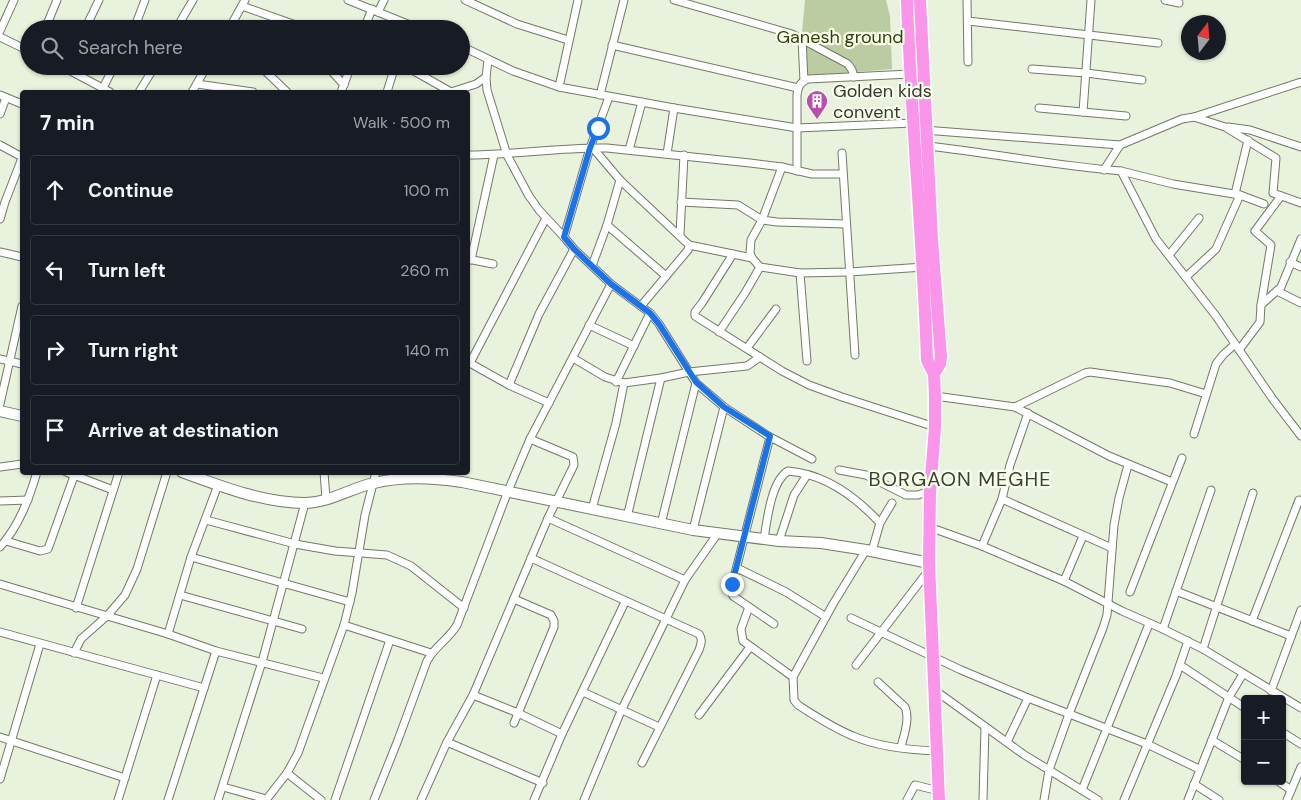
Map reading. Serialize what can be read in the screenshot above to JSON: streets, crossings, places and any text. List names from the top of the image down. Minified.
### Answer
{"districts":["BORGAON MEGHE"],"parks":["Ganesh ground"],"places":{"building":["Golden kids convent"]},"north":"top","page":{"search":"Search here","heading":["7 min","Walk · 500 m"],"list":[["Continue","100 m"],["Turn left","260 m"],["Turn right","140 m"],"Arrive at destination"],"map_buttons":["+","−"]}}
